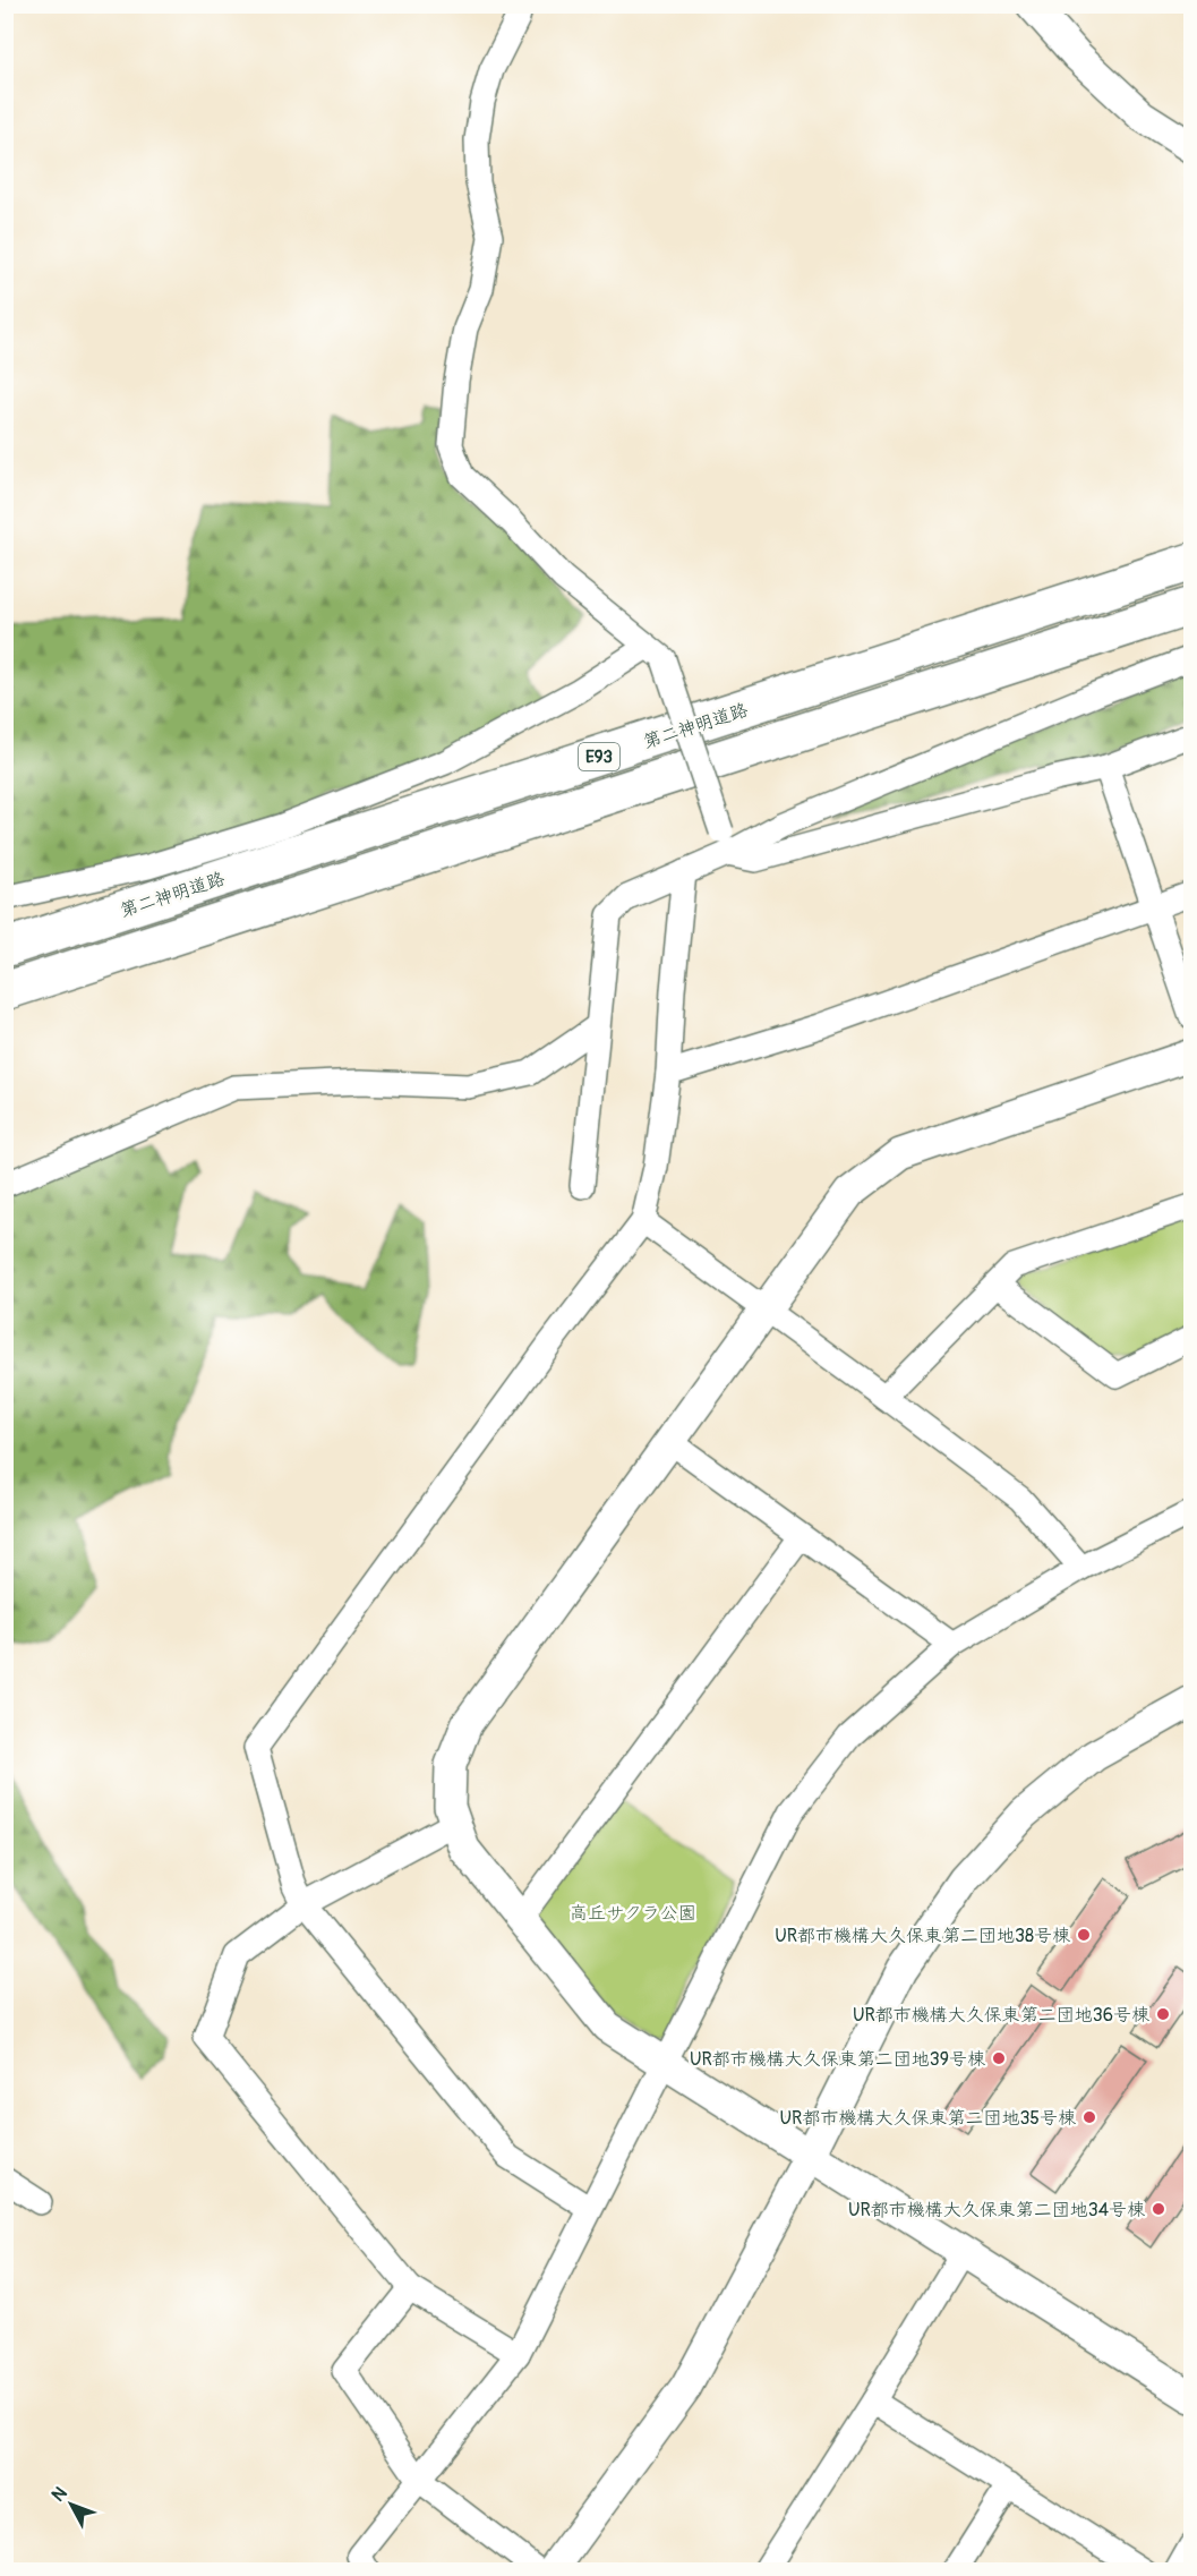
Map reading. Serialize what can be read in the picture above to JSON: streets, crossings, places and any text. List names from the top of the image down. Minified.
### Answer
{"streets":{"highway":["第二神明道路","E93"]},"parks":["高丘サクラ公園"],"places":["UR都市機構大久保東第二団地38号棟","UR都市機構大久保東第二団地36号棟","UR都市機構大久保東第二団地39号棟","UR都市機構大久保東第二団地35号棟","UR都市機構大久保東第二団地34号棟"],"north":"top left"}
